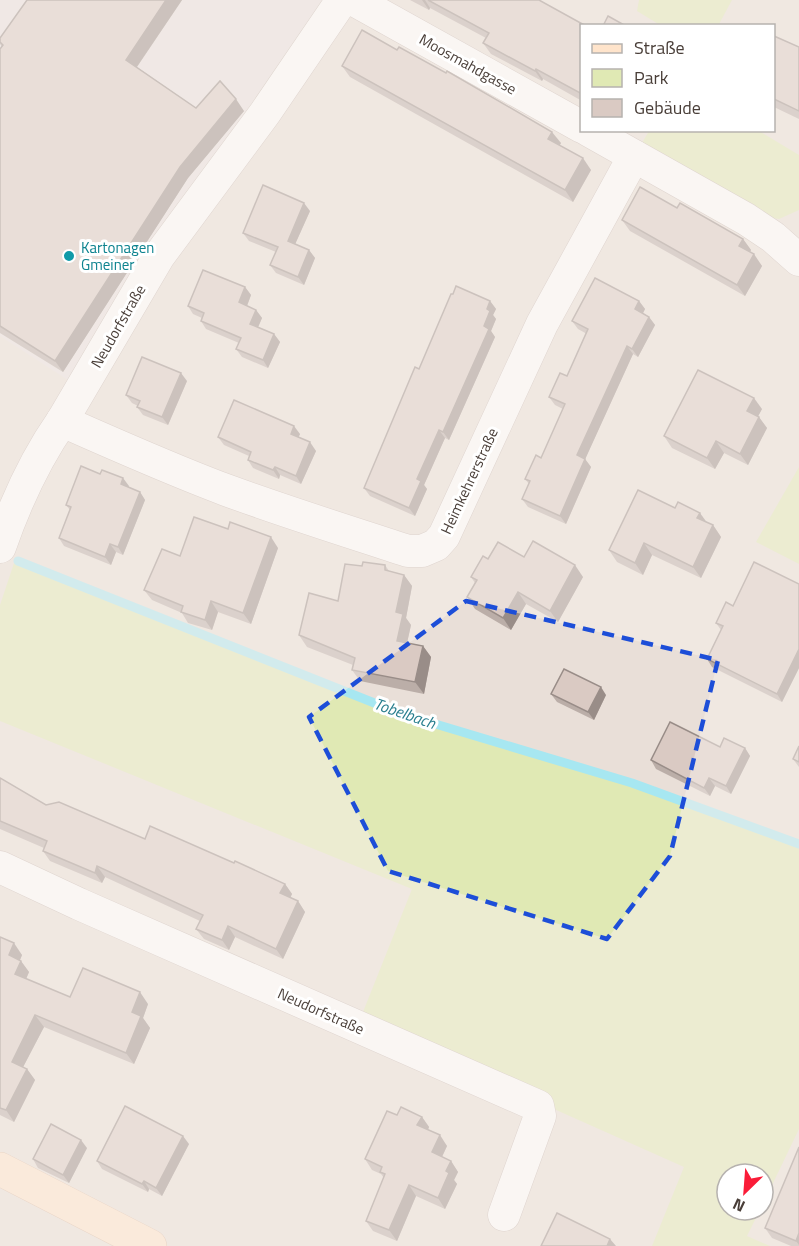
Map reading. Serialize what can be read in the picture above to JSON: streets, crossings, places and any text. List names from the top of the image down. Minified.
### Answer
{"streets":{"street":["Moosmahdgasse","Neudorfstraße","Heimkehrerstraße"]},"crossings":[["Neudorfstraße","Heimkehrerstraße"]],"water":["Tobelbach"],"places":["Kartonagen Gmeiner"],"legend":["Straße","Park","Gebäude"],"north":"bottom left"}
